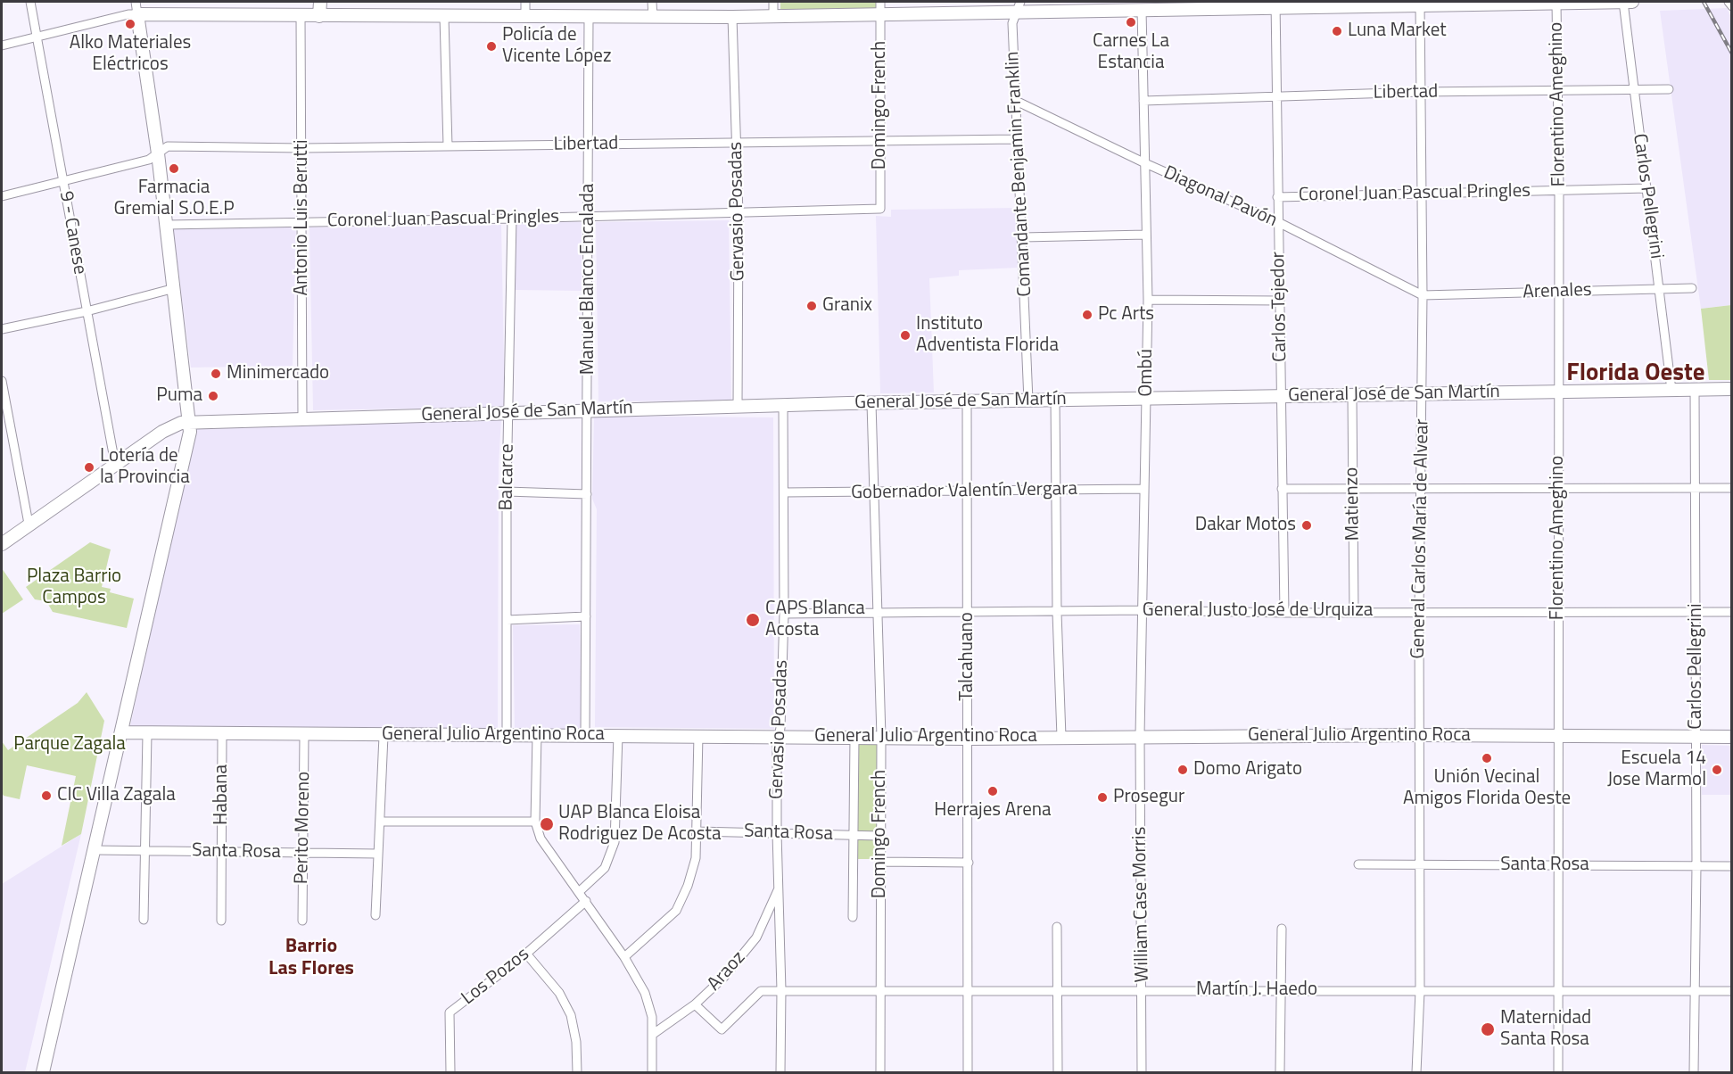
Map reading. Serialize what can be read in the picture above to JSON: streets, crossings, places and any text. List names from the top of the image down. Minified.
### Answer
{"streets":{"street":["Libertad","Florentino Ameghino","Domingo French","Comandante Benjamin Franklin","Coronel Juan Pascual Pringles","Carlos Pellegrini","Diagonal Pavón","Gervasio Posadas","Antonio Luis Berutti","9 - Canese","Manuel Blanco Encalada","Arenales","Carlos Tejedor","Ombú","General José de San Martín","Balcarce","Gobernador Valentín Vergara","Matienzo","General Carlos María de Alvear","General Justo José de Urquiza","Talcahuano","General Julio Argentino Roca","Habana","Perito Moreno","Santa Rosa","William Case Morris","Araoz","Los Pozos","Martín J. Haedo"]},"crossings":[["Libertad","Florentino Ameghino"],["Libertad","Domingo French"],["Libertad","Comandante Benjamin Franklin"],["Libertad","Carlos Pellegrini"],["Libertad","Gervasio Posadas"],["Libertad","Antonio Luis Berutti"],["Libertad","9 - Canese"],["Libertad","Manuel Blanco Encalada"],["Libertad","Carlos Tejedor"],["Libertad","Ombú"],["Libertad","General Carlos María de Alvear"],["Florentino Ameghino","Coronel Juan Pascual Pringles"],["Florentino Ameghino","Arenales"],["Florentino Ameghino","General José de San Martín"],["Florentino Ameghino","General Justo José de Urquiza"],["Florentino Ameghino","General Julio Argentino Roca"],["Florentino Ameghino","Santa Rosa"],["Florentino Ameghino","Martín J. Haedo"],["Domingo French","Coronel Juan Pascual Pringles"],["Domingo French","General José de San Martín"],["Domingo French","Gobernador Valentín Vergara"],["Domingo French","General Justo José de Urquiza"],["Domingo French","General Julio Argentino Roca"],["Domingo French","Santa Rosa"],["Domingo French","Martín J. Haedo"],["Comandante Benjamin Franklin","Diagonal Pavón"],["Comandante Benjamin Franklin","General José de San Martín"],["Coronel Juan Pascual Pringles","Carlos Pellegrini"],["Coronel Juan Pascual Pringles","Gervasio Posadas"],["Coronel Juan Pascual Pringles","Antonio Luis Berutti"],["Coronel Juan Pascual Pringles","Manuel Blanco Encalada"],["Coronel Juan Pascual Pringles","Carlos Tejedor"],["Coronel Juan Pascual Pringles","Balcarce"],["Coronel Juan Pascual Pringles","General Carlos María de Alvear"],["Carlos Pellegrini","Arenales"],["Carlos Pellegrini","General José de San Martín"],["Carlos Pellegrini","General Justo José de Urquiza"],["Carlos Pellegrini","General Julio Argentino Roca"],["Carlos Pellegrini","Santa Rosa"],["Carlos Pellegrini","Martín J. Haedo"],["Diagonal Pavón","Arenales"],["Diagonal Pavón","Carlos Tejedor"],["Diagonal Pavón","Ombú"],["Diagonal Pavón","General Carlos María de Alvear"],["Gervasio Posadas","General José de San Martín"],["Gervasio Posadas","Gobernador Valentín Vergara"],["Gervasio Posadas","General Justo José de Urquiza"],["Gervasio Posadas","General Julio Argentino Roca"],["Gervasio Posadas","Santa Rosa"],["Gervasio Posadas","Araoz"],["Gervasio Posadas","Martín J. Haedo"],["Antonio Luis Berutti","General José de San Martín"],["9 - Canese","General José de San Martín"],["Manuel Blanco Encalada","General José de San Martín"],["Manuel Blanco Encalada","General Julio Argentino Roca"],["Arenales","General Carlos María de Alvear"],["Carlos Tejedor","General José de San Martín"],["Carlos Tejedor","General Justo José de Urquiza"],["Ombú","General José de San Martín"],["Ombú","Gobernador Valentín Vergara"],["Ombú","General Justo José de Urquiza"],["Ombú","General Julio Argentino Roca"],["Ombú","William Case Morris"],["General José de San Martín","Balcarce"],["General José de San Martín","Matienzo"],["General José de San Martín","General Carlos María de Alvear"],["General José de San Martín","Talcahuano"],["Balcarce","General Julio Argentino Roca"],["Gobernador Valentín Vergara","Talcahuano"],["Matienzo","General Justo José de Urquiza"],["General Carlos María de Alvear","General Justo José de Urquiza"],["General Carlos María de Alvear","General Julio Argentino Roca"],["General Carlos María de Alvear","Santa Rosa"],["General Carlos María de Alvear","Martín J. Haedo"],["General Justo José de Urquiza","Talcahuano"],["Talcahuano","General Julio Argentino Roca"],["Talcahuano","Martín J. Haedo"],["General Julio Argentino Roca","Habana"],["General Julio Argentino Roca","Perito Moreno"],["General Julio Argentino Roca","William Case Morris"],["Habana","Santa Rosa"],["Perito Moreno","Santa Rosa"],["William Case Morris","Martín J. Haedo"]],"districts":["Florida Oeste","Barrio Las Flores"],"parks":["Plaza Barrio Campos","Parque Zagala"],"places":["Carnes La Estancia","Alko Materiales Eléctricos","Luna Market","Policía de Vicente López","Farmacia Gremial S.O.E.P","Granix","Pc Arts","Instituto Adventista Florida","Minimercado","Puma","Lotería de la Provincia","Dakar Motos","CAPS Blanca Acosta","Unión Vecinal Amigos Florida Oeste","Domo Arigato","Escuela 14 Jose Marmol","Herrajes Arena","CIC Villa Zagala","Prosegur","UAP Blanca Eloisa Rodriguez De Acosta","Maternidad Santa Rosa"]}
